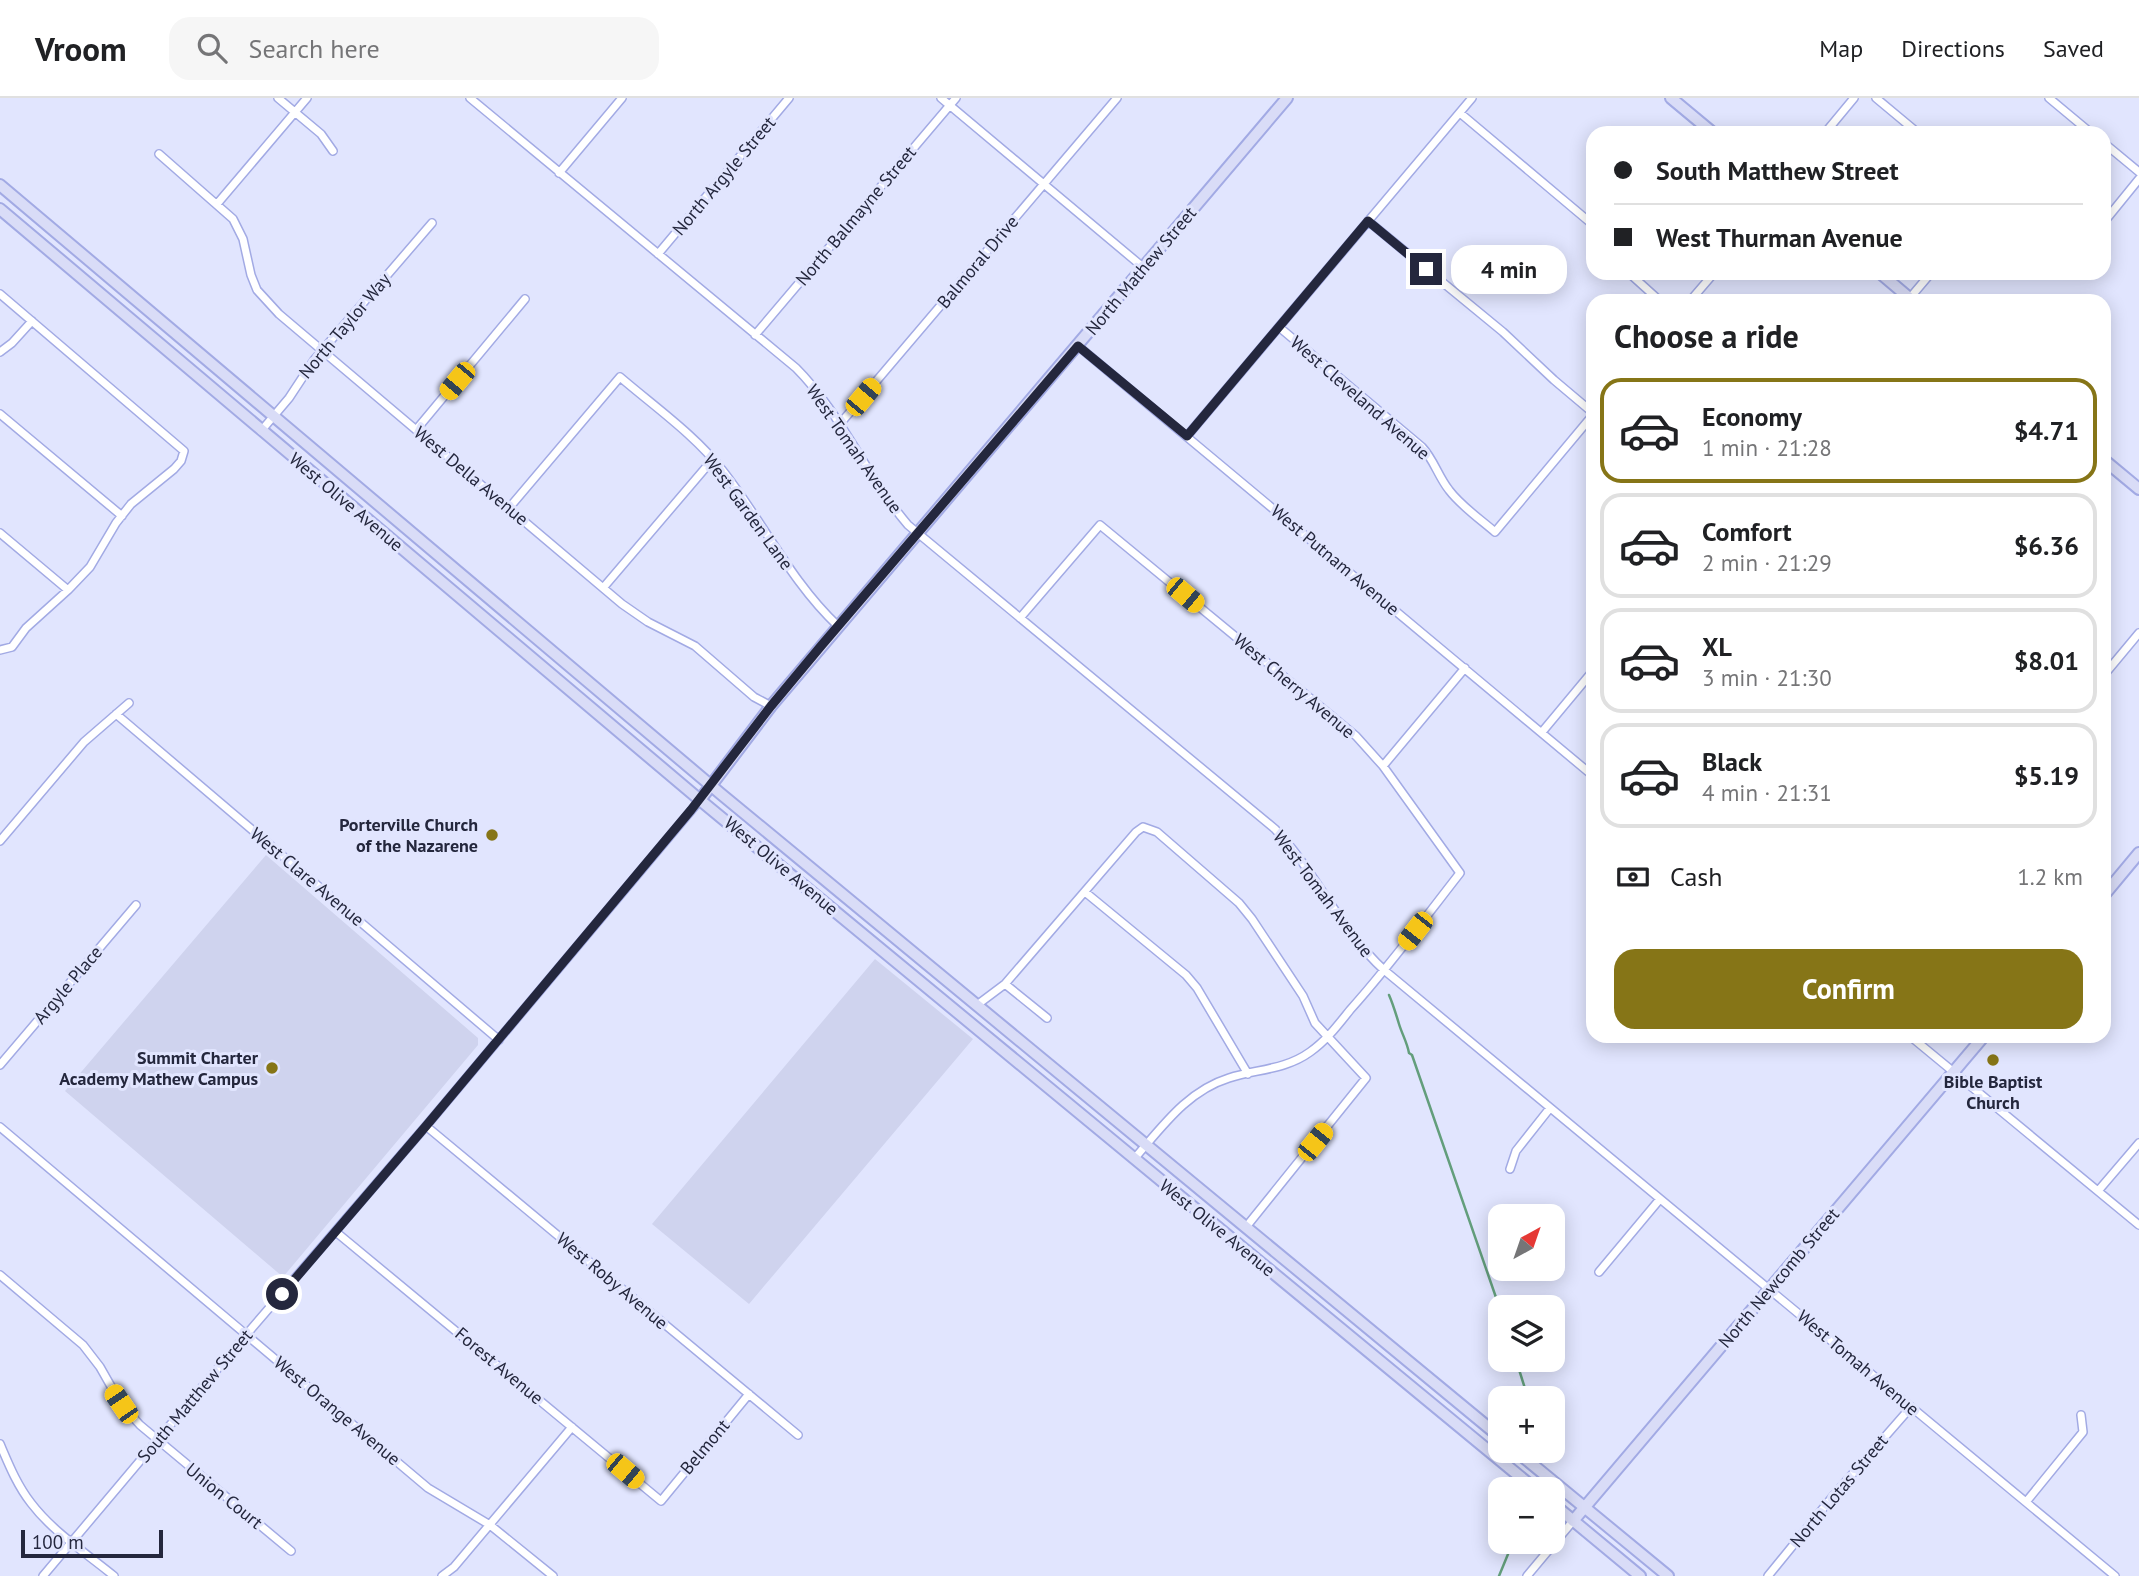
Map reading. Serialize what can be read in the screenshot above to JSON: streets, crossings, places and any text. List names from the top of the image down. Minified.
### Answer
{"streets":{"main road":["North Mathew Street","West Olive Avenue","North Newcomb Street"],"street":["North Argyle Street","North Balmayne Street","Balmoral Drive","North Taylor Way","West Cleveland Avenue","West Tomah Avenue","West Della Avenue","West Garden Lane","West Putnam Avenue","West Cherry Avenue","West Clare Avenue","Argyle Place","West Roby Avenue","Forest Avenue","South Matthew Street","West Orange Avenue","Belmont","North Lotas Street","Union Court"]},"crossings":[["North Argyle Street","West Tomah Avenue"],["North Balmayne Street","West Tomah Avenue"],["Balmoral Drive","West Tomah Avenue"],["North Mathew Street","West Tomah Avenue"],["North Mathew Street","West Della Avenue"],["North Mathew Street","West Olive Avenue"],["North Mathew Street","West Garden Lane"],["North Mathew Street","West Putnam Avenue"],["North Mathew Street","South Matthew Street"],["North Taylor Way","West Della Avenue"],["North Taylor Way","West Olive Avenue"],["West Tomah Avenue","West Cherry Avenue"],["West Tomah Avenue","North Newcomb Street"],["West Tomah Avenue","North Lotas Street"],["West Della Avenue","West Garden Lane"],["West Olive Avenue","South Matthew Street"],["West Clare Avenue","South Matthew Street"],["West Roby Avenue","South Matthew Street"],["West Roby Avenue","Belmont"],["Forest Avenue","South Matthew Street"],["Forest Avenue","Belmont"],["South Matthew Street","West Orange Avenue"],["South Matthew Street","Union Court"]],"places":["Porterville Church of the Nazarene","Bible Baptist Church","Summit Charter Academy Mathew Campus"],"scale_bar":"100 m","north":"top right","page":{"header":"Vroom","search":"Search here","nav":["Map","Directions","Saved"],"banner":["South Matthew Street","West Thurman Avenue"],"bubble":"4 min","heading":"Choose a ride","list":[{"name":"Economy","note":"1 min · 21:28","value":"$4.71"},{"name":"Comfort","note":"2 min · 21:29","value":"$6.36"},{"name":"XL","note":"3 min · 21:30","value":"$8.01"},{"name":"Black","note":"4 min · 21:31","value":"$5.19"}],"pay":["Cash","1.2 km"],"buttons":"Confirm","map_buttons":["+","−"],"scale":"100 m"}}
